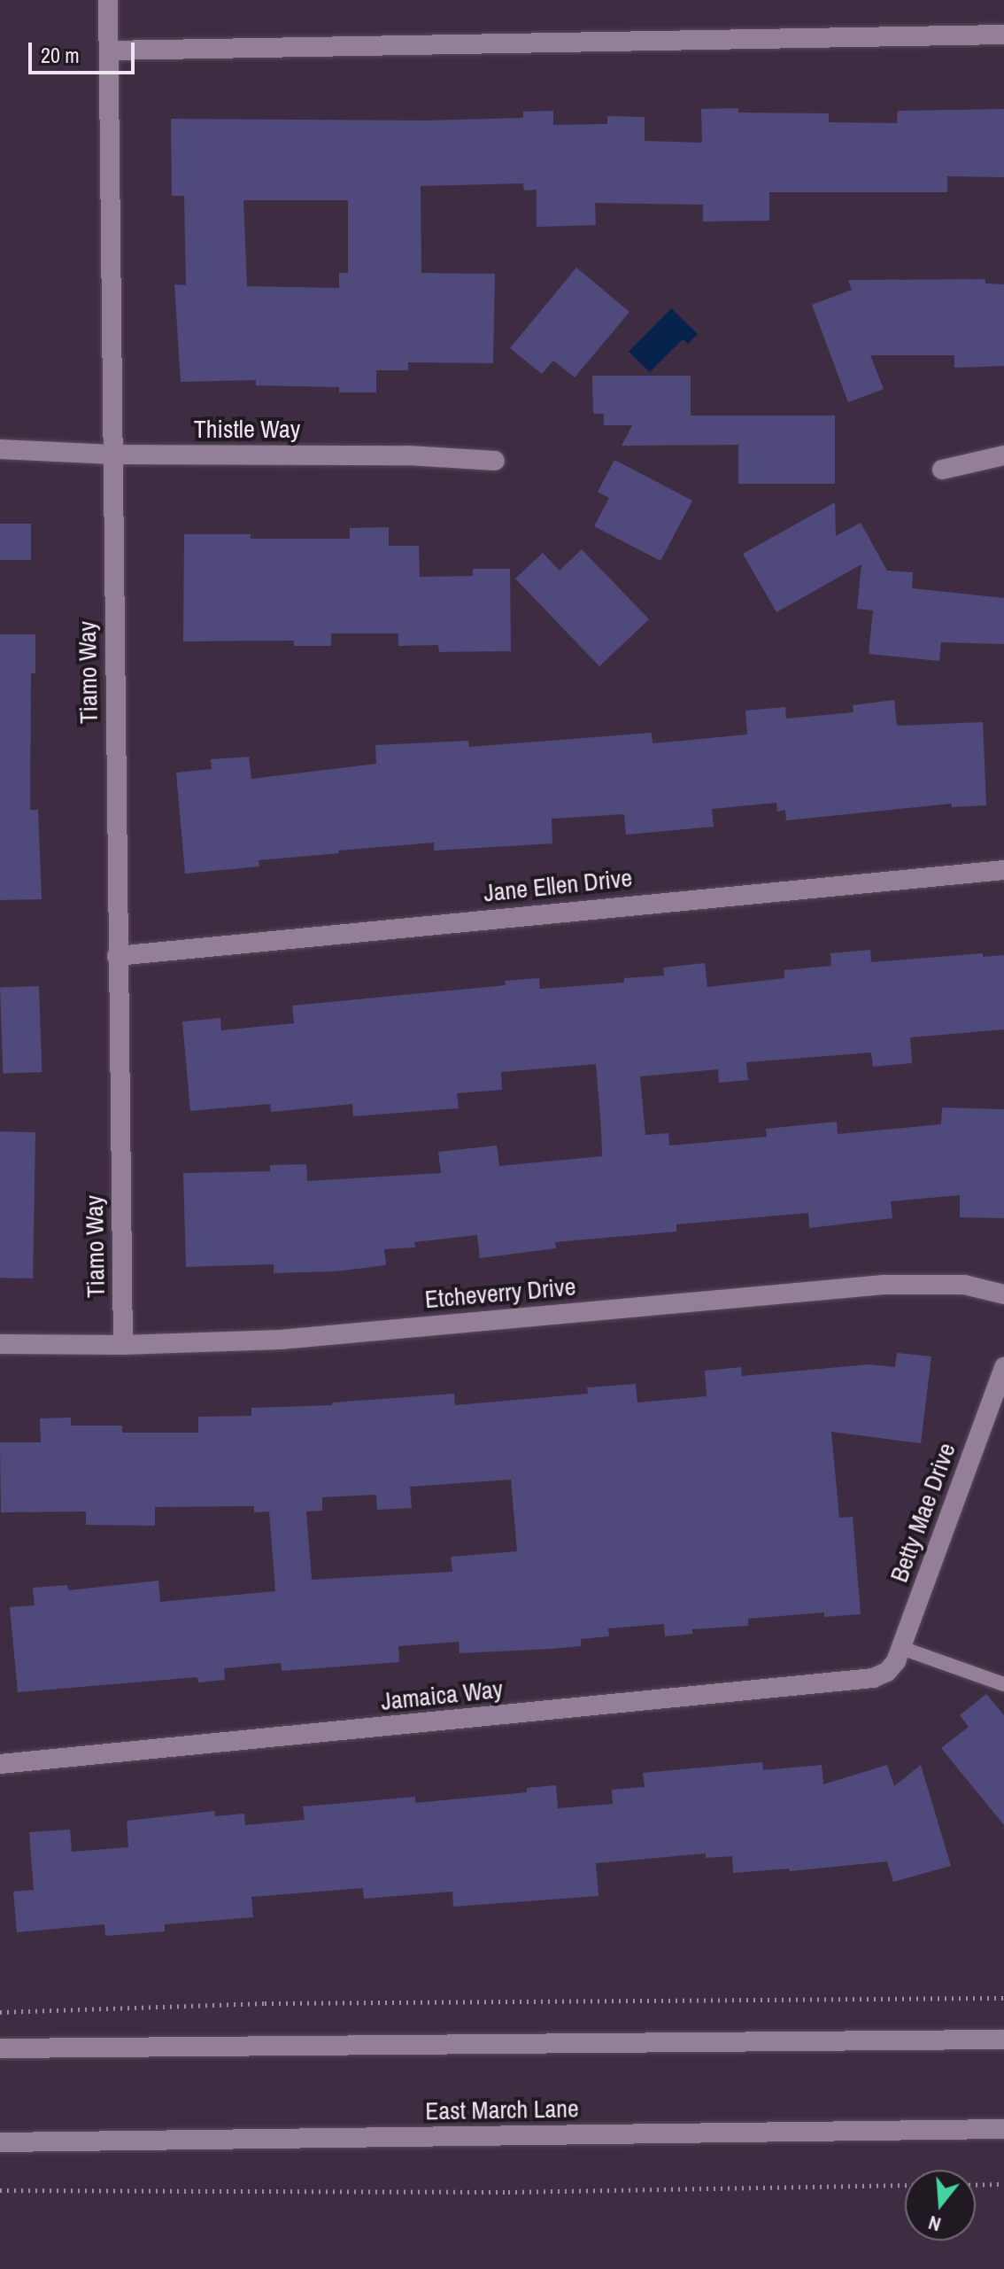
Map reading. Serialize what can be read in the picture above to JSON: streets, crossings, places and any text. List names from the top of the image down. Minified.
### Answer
{"streets":{"street":["Thistle Way","Tiamo Way","Jane Ellen Drive","Etcheverry Drive","Betty Mae Drive","Jamaica Way","East March Lane"]},"crossings":[["Thistle Way","Tiamo Way"],["Tiamo Way","Jane Ellen Drive"],["Tiamo Way","Etcheverry Drive"],["Betty Mae Drive","Jamaica Way"]],"scale_bar":"20 m","north":"bottom"}
